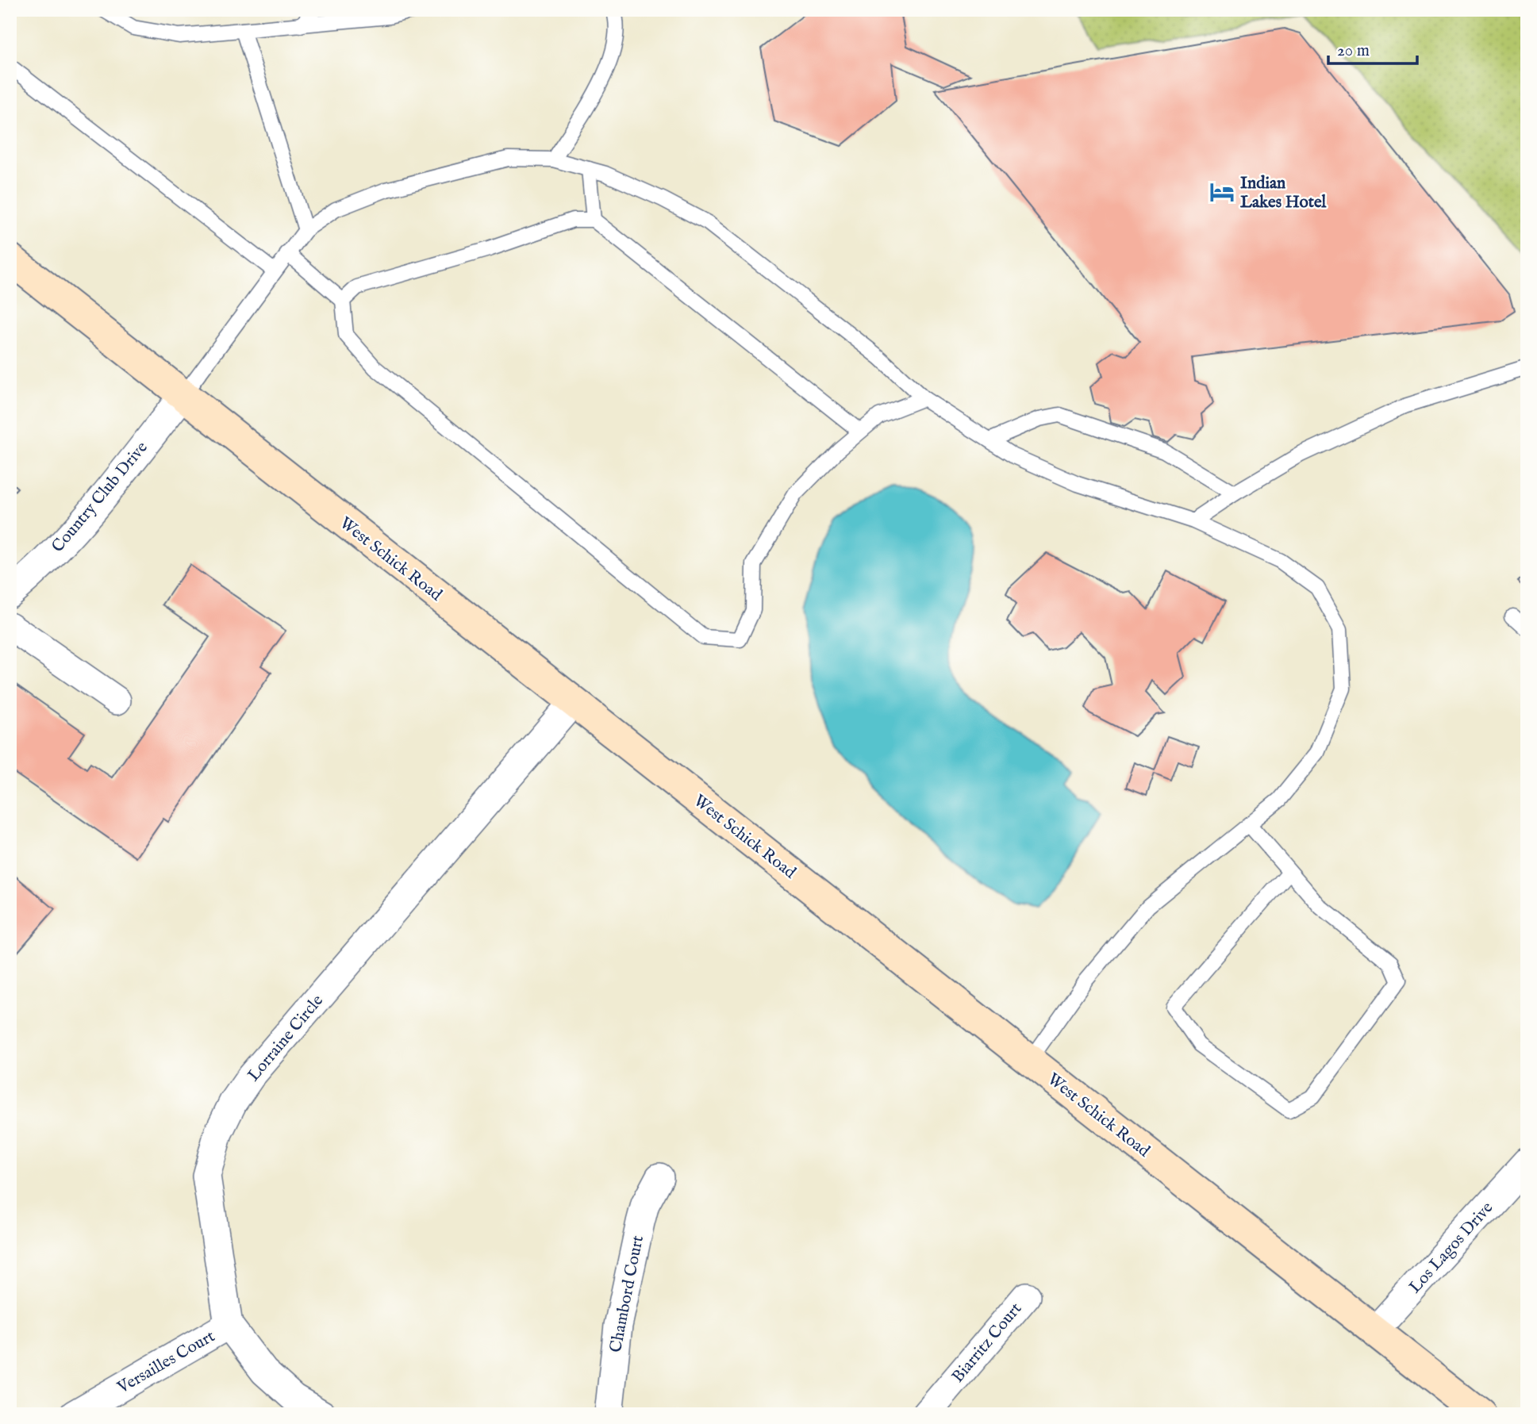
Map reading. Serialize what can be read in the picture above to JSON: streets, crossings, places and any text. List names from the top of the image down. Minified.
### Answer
{"streets":{"street":["Country Club Drive","West Schick Road","Lorraine Circle","Los Lagos Drive","Chambord Court","Biarritz Court","Versailles Court"]},"crossings":[["Country Club Drive","West Schick Road"],["West Schick Road","Lorraine Circle"],["West Schick Road","Los Lagos Drive"],["Lorraine Circle","Versailles Court"]],"places":{"hotel":["Indian Lakes Hotel"]},"scale_bar":"20 m"}
